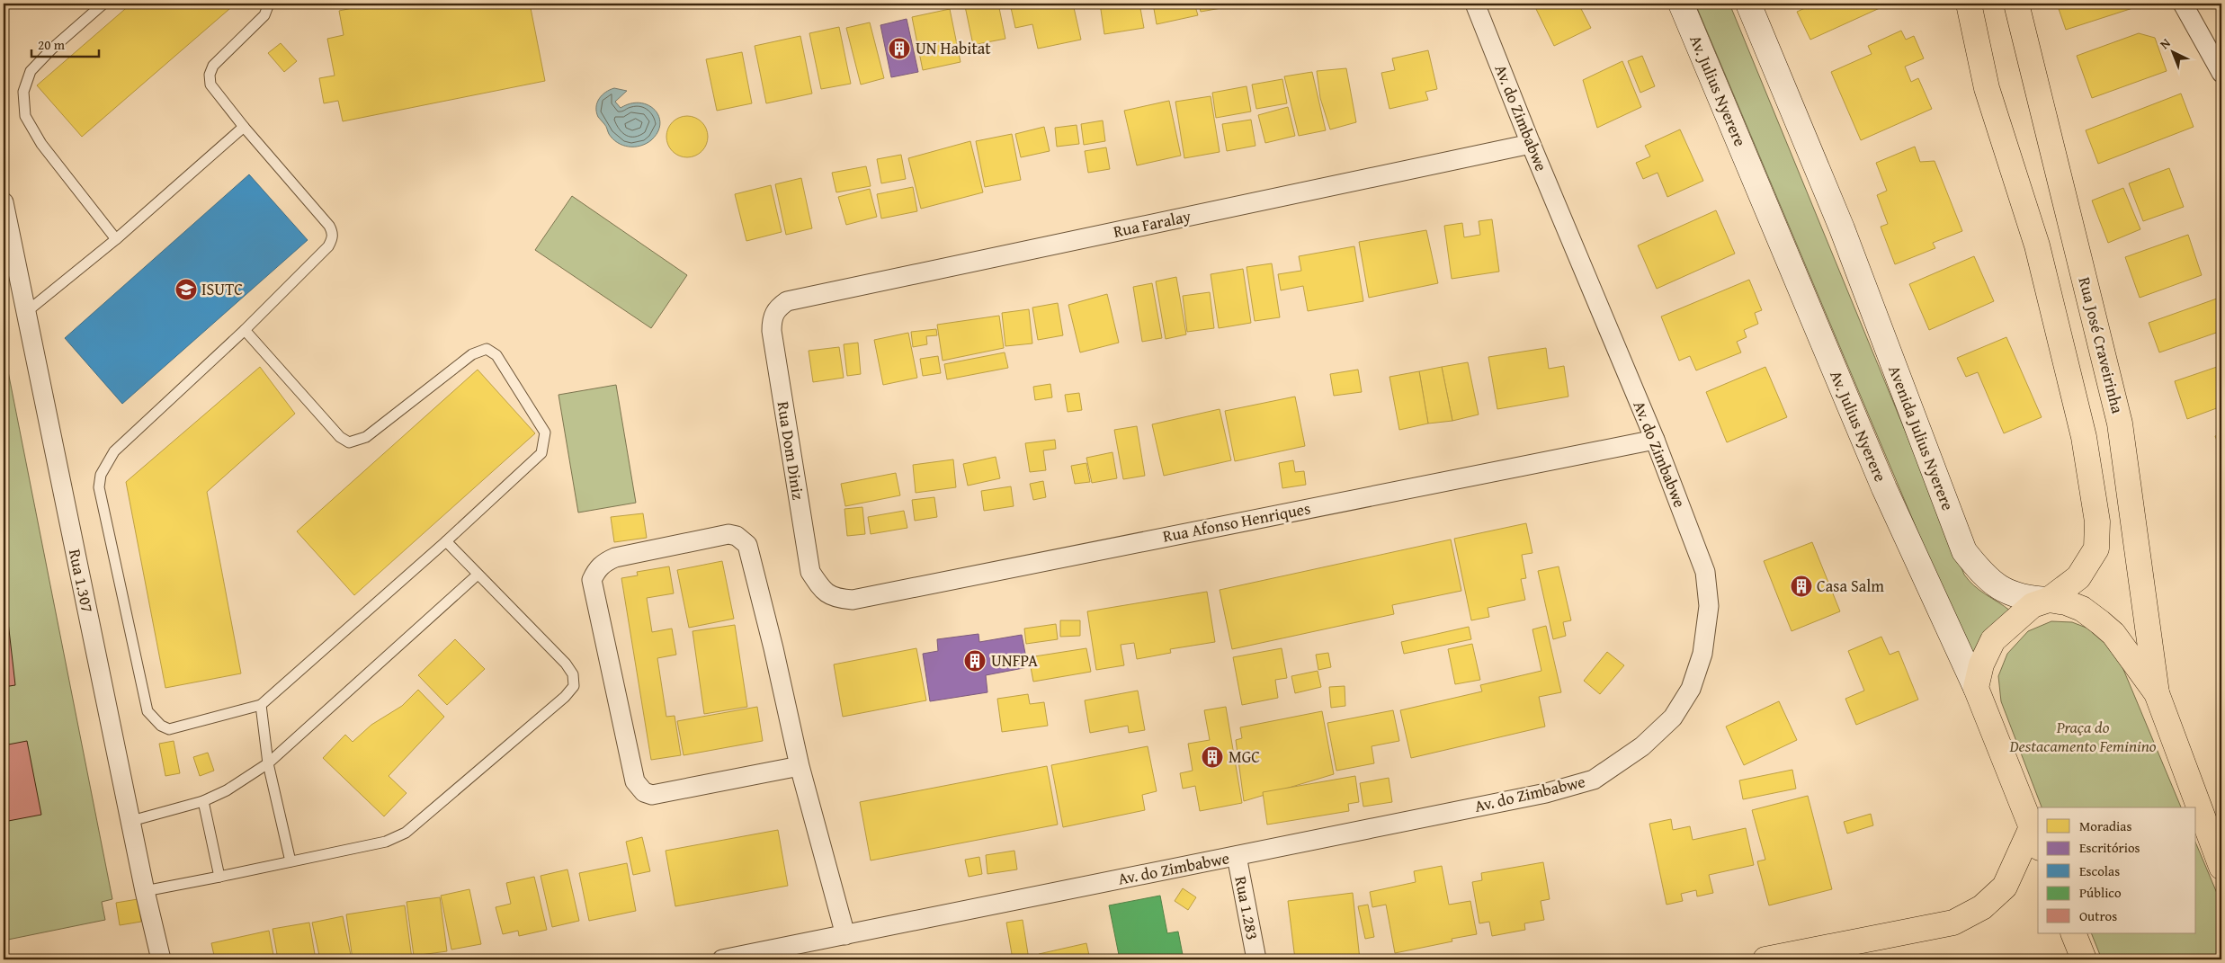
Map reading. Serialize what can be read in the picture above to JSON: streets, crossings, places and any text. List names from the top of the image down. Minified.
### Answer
{"streets":{"main road":["Av. Julius Nyerere","Rua José Craveirinha","Avenida Julius Nyerere"],"street":["Av. do Zimbabwe","Rua Faralay","Rua Dom Diniz","Rua Afonso Henriques","Rua 1.307","Rua 1.283"]},"crossings":[["Av. do Zimbabwe","Rua Faralay"],["Av. do Zimbabwe","Rua Afonso Henriques"],["Av. do Zimbabwe","Rua 1.283"],["Rua Faralay","Rua Dom Diniz"],["Rua Dom Diniz","Rua Afonso Henriques"]],"parks":["Praça do Destacamento Feminino"],"places":{"building":["UN Habitat","Casa Salm","UNFPA","MGC"],"school or university":["ISUTC"]},"legend":["Moradias","Escritórios","Escolas","Público","Outros"],"scale_bar":"20 m","north":"top left"}
